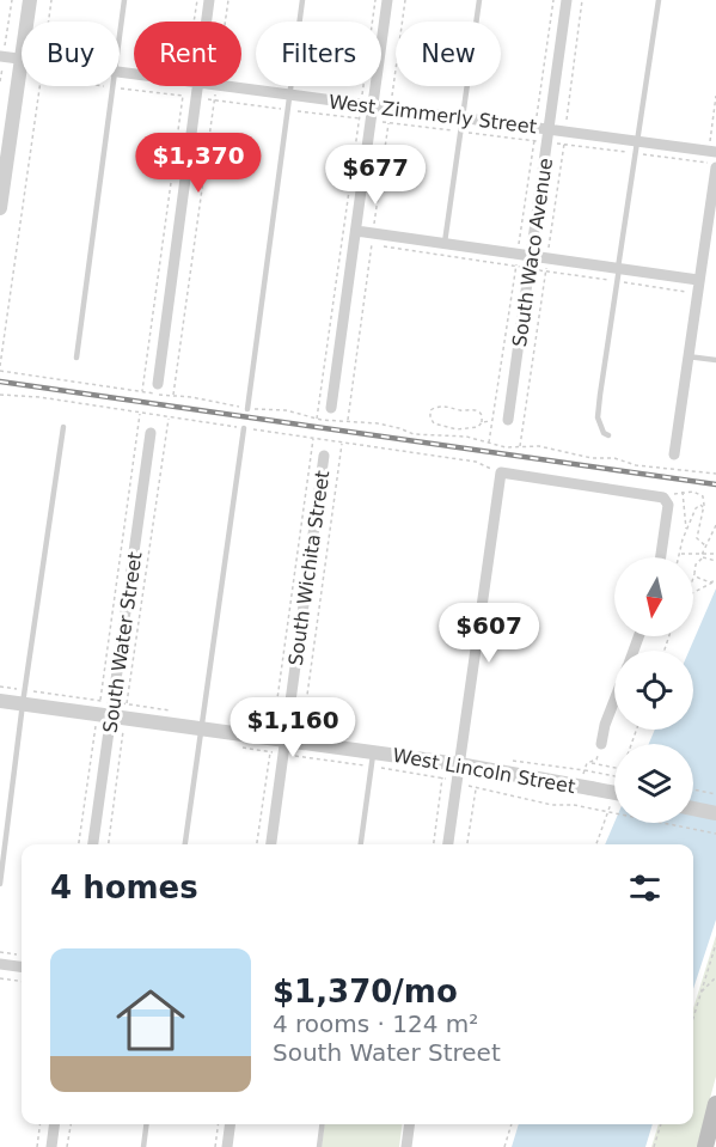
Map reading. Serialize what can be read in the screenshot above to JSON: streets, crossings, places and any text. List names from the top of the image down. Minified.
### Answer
{"streets":{"street":["West Zimmerly Street","South Waco Avenue","South Wichita Street","South Water Street","West Lincoln Street"]},"crossings":[["West Zimmerly Street","South Waco Avenue"],["South Wichita Street","West Lincoln Street"],["South Water Street","West Lincoln Street"]],"north":"bottom","page":{"chip":["Buy","Rent","Filters","New"],"price":["$1,370","$677","$607","$1,160"],"heading":"4 homes","list":[{"name":"$1,370/mo","note":"4 rooms · 124 m² · South Water Street"}]}}
